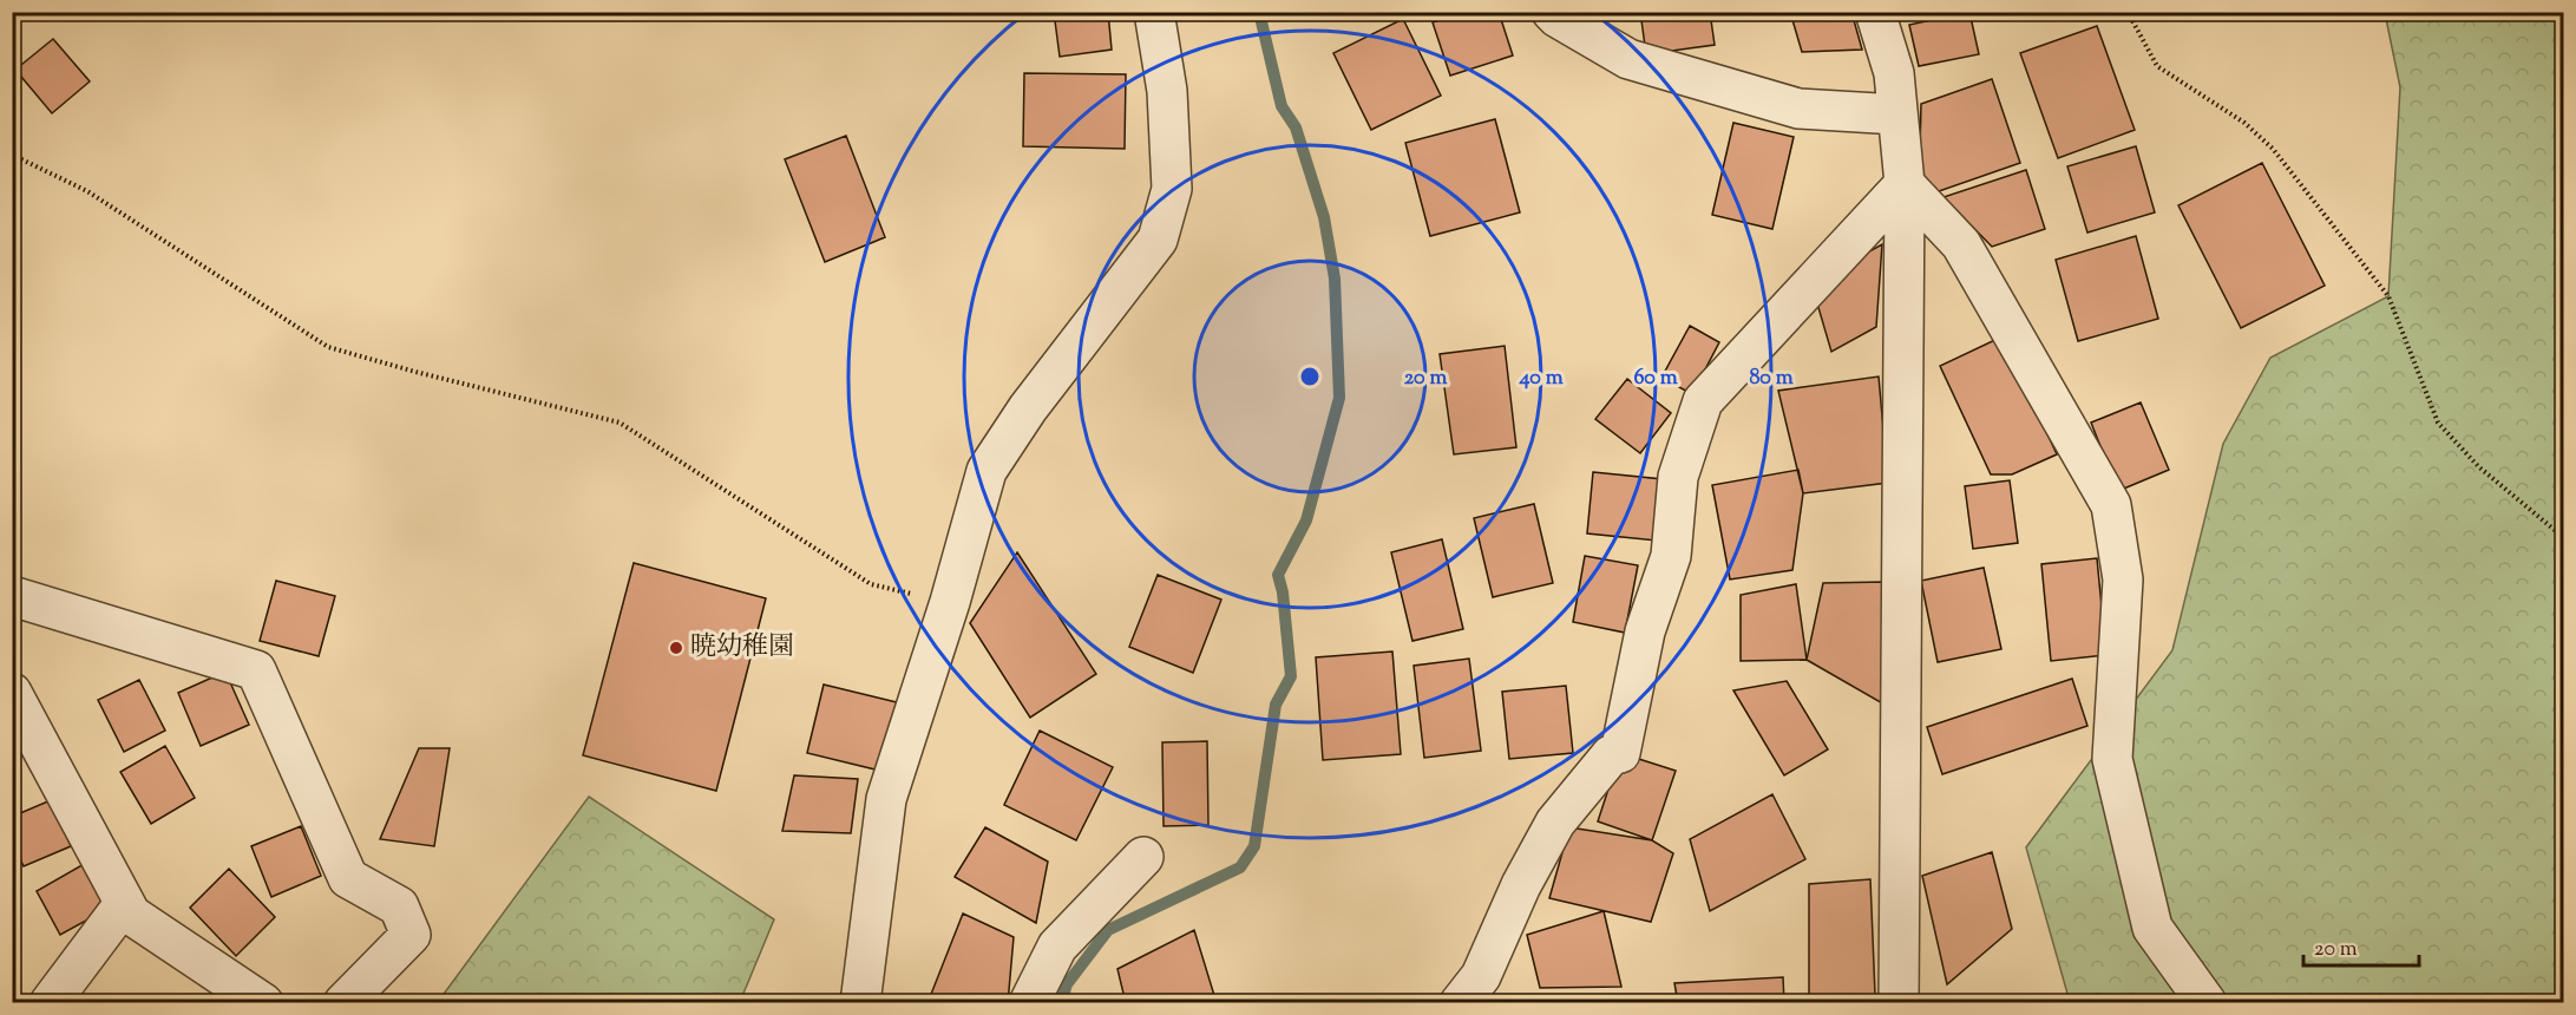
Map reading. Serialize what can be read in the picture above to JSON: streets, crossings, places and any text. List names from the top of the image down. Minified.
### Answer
{"places":["暁幼稚園"],"scale_bar":"20 m","rings":["20 m","40 m","60 m","80 m"]}
